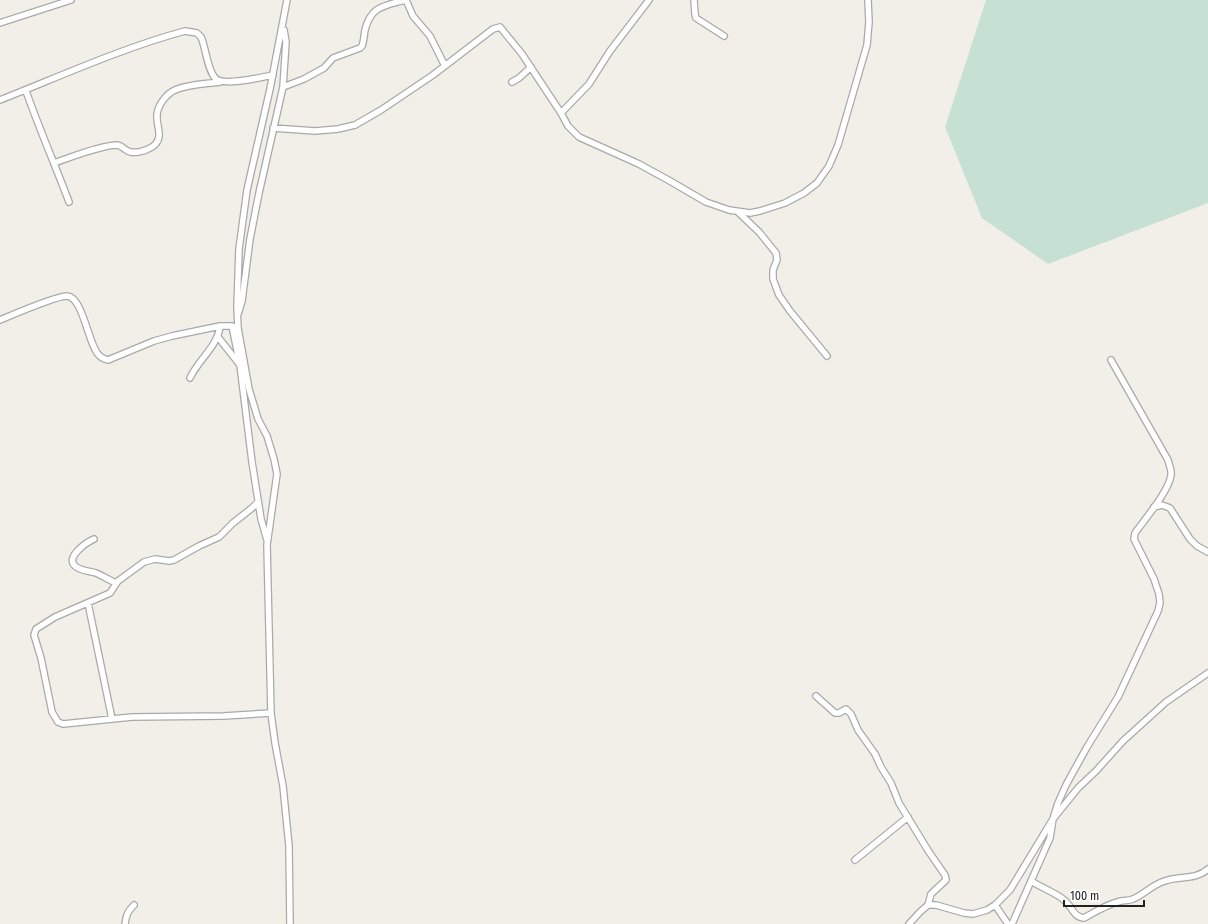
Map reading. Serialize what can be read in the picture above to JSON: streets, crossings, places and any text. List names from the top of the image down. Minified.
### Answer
{"scale_bar":"100 m"}
